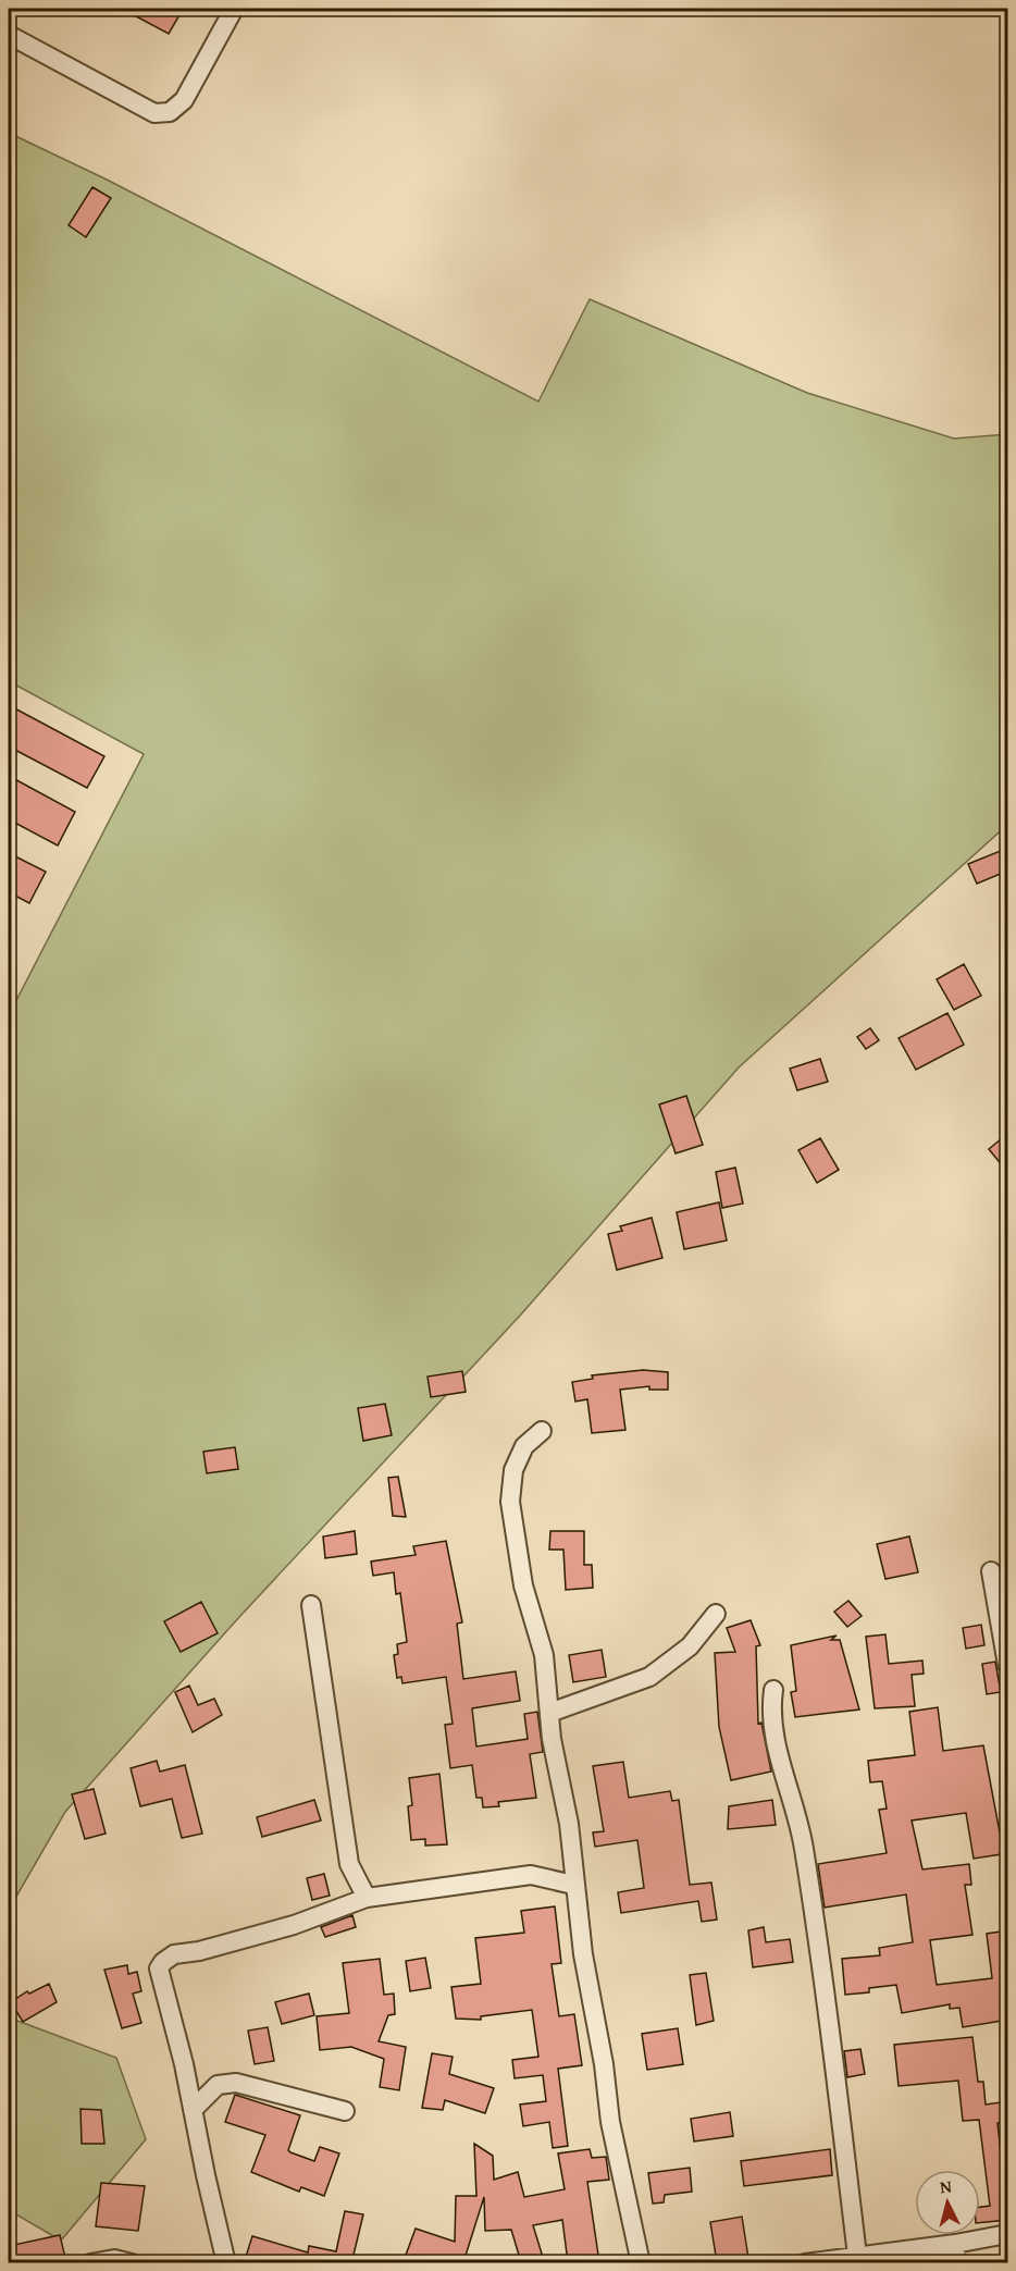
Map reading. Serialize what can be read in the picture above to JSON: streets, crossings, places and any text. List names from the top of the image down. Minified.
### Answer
{"north":"top"}
